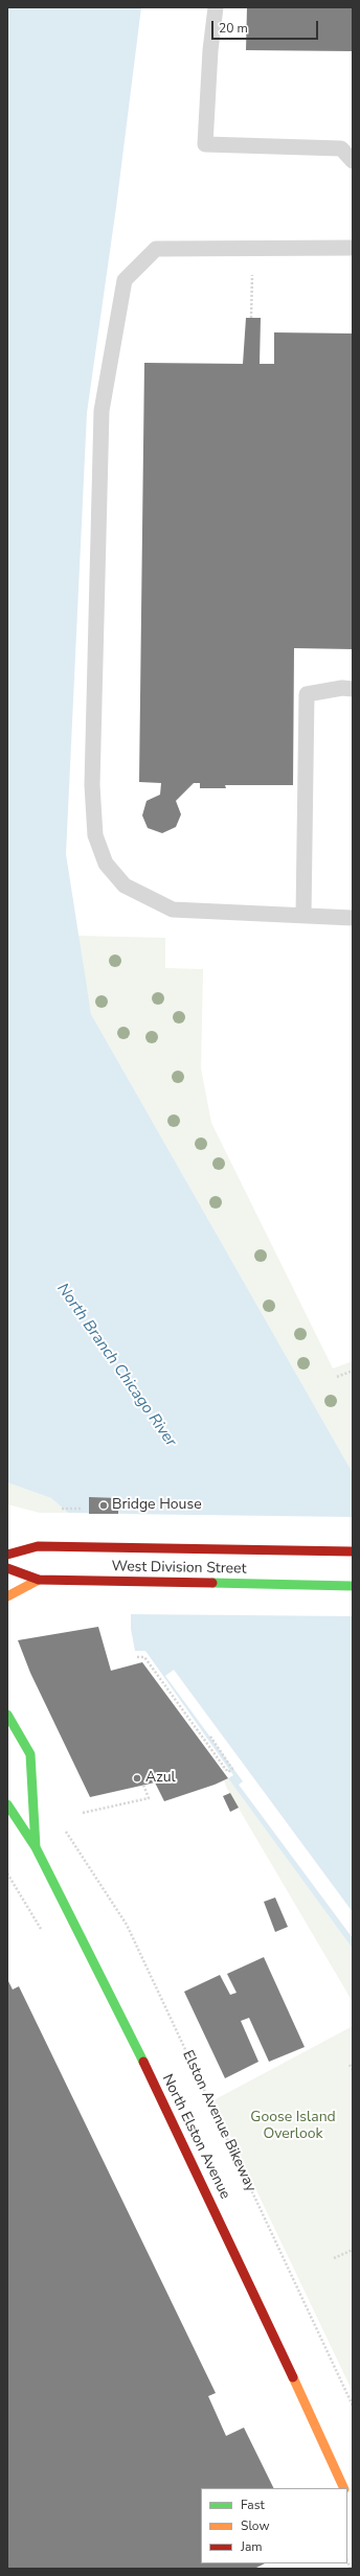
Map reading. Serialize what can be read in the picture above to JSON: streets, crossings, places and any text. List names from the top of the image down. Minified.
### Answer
{"streets":{"main road":["West Division Street","North Elston Avenue"],"path":["Elston Avenue Bikeway"]},"water":["North Branch Chicago River"],"parks":["Goose Island Overlook"],"places":["Bridge House","Azul"],"legend":["Fast","Slow","Jam"],"scale_bar":"20 m"}
